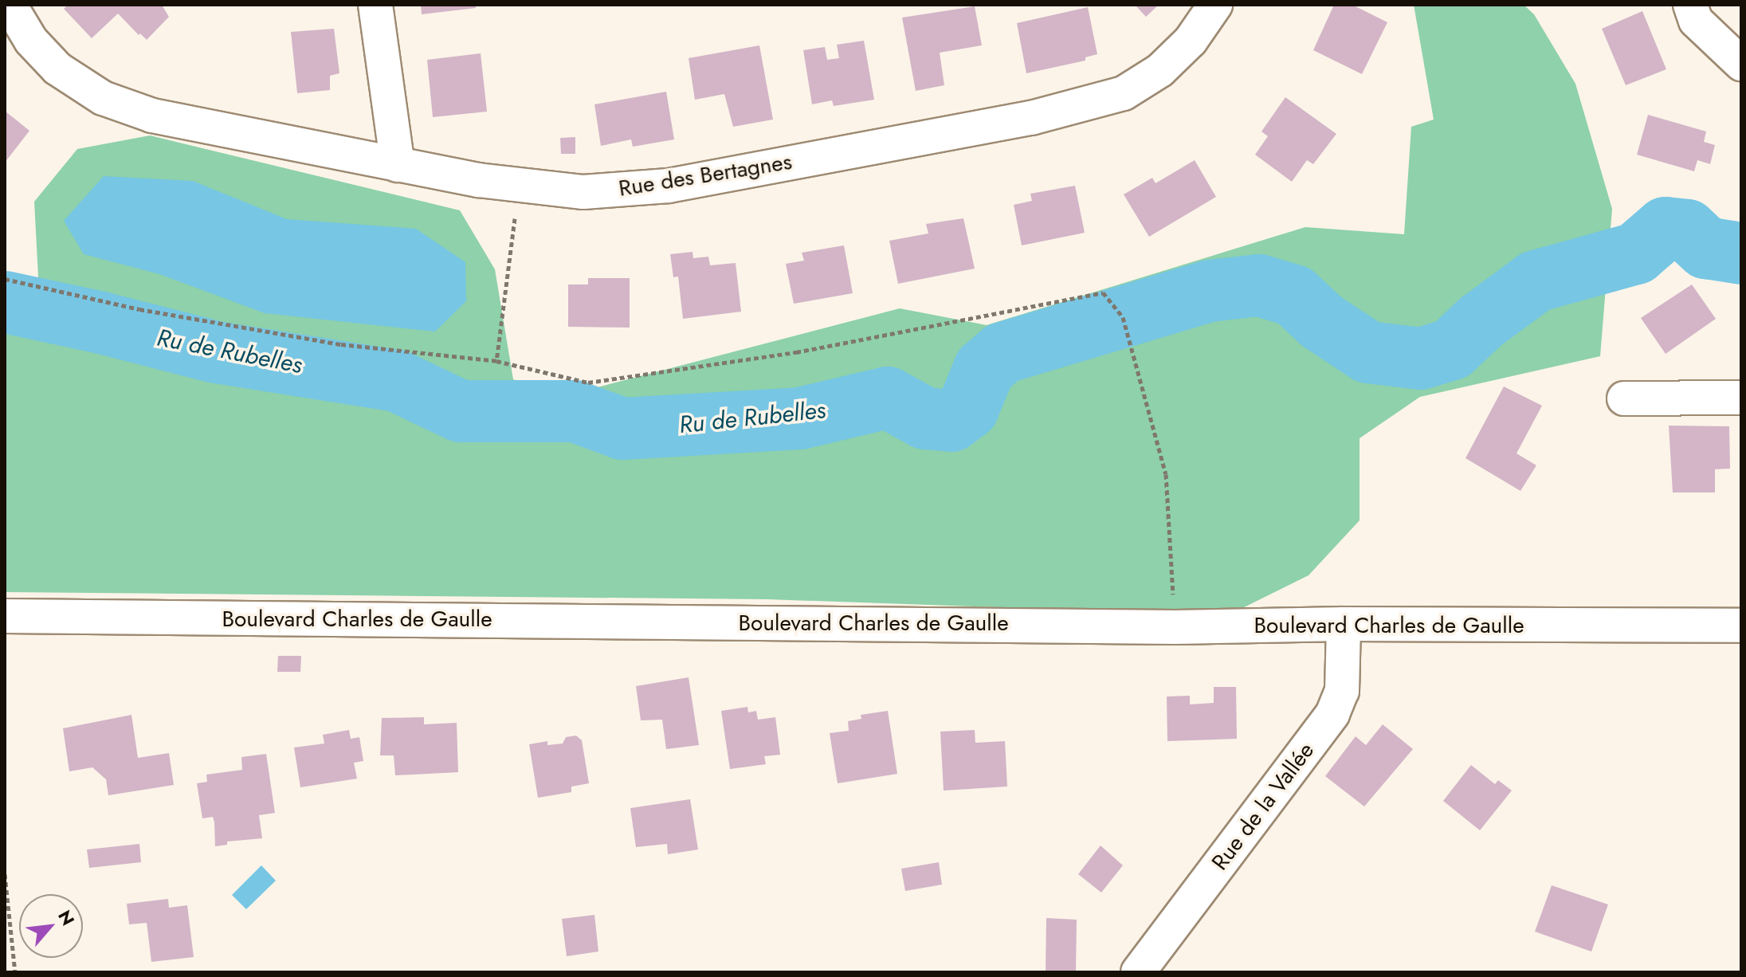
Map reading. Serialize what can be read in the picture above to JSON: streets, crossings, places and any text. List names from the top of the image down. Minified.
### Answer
{"streets":{"street":["Rue des Bertagnes","Boulevard Charles de Gaulle","Rue de la Vallée"]},"crossings":[["Boulevard Charles de Gaulle","Rue de la Vallée"]],"water":["Ru de Rubelles"],"north":"top right"}
